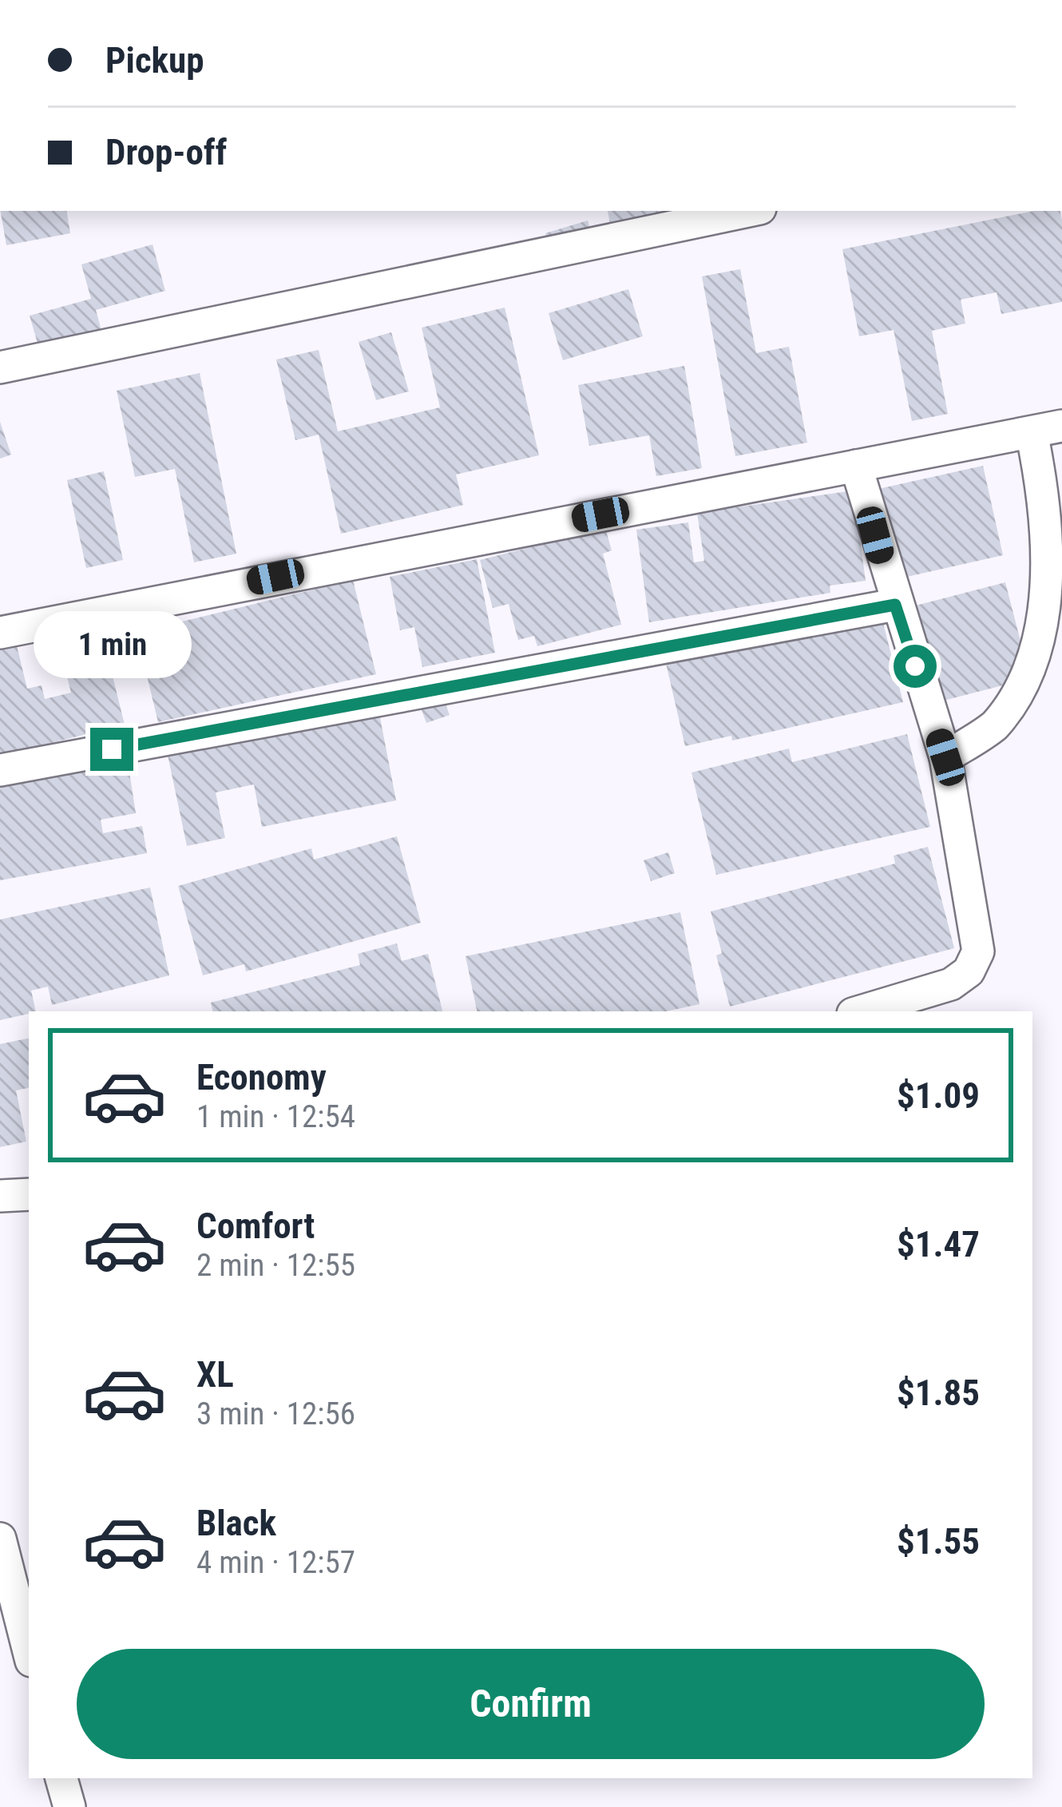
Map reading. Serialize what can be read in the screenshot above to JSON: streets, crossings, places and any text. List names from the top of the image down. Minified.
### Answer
{"page":{"banner":["Pickup","Drop-off"],"bubble":"1 min","list":[{"name":"Economy","note":"1 min · 12:54","value":"$1.09"},{"name":"Comfort","note":"2 min · 12:55","value":"$1.47"},{"name":"XL","note":"3 min · 12:56","value":"$1.85"},{"name":"Black","note":"4 min · 12:57","value":"$1.55"}],"buttons":"Confirm"}}
